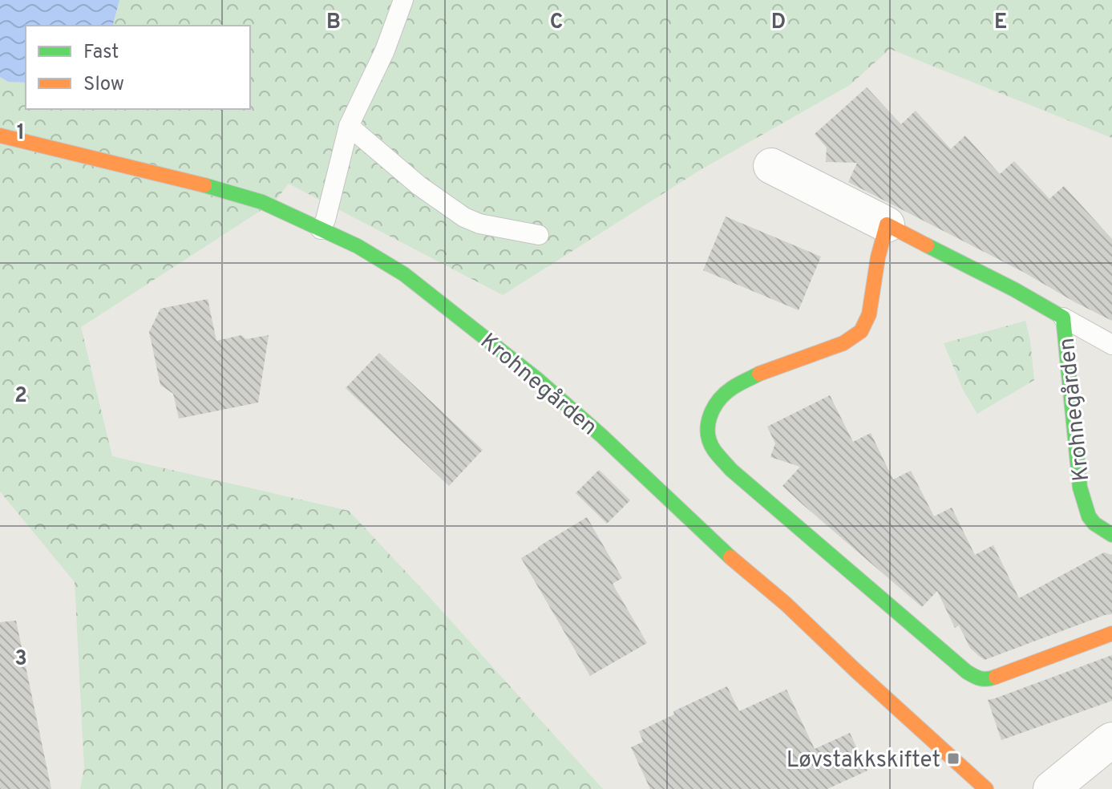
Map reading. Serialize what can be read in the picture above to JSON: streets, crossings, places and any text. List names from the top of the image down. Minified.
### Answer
{"streets":{"street":["Krohnegården"]},"places":{"transit":["Løvstakkskiftet"]},"legend":["Fast","Slow"],"grid":{"columns":["B","C","D","E"],"rows":["1","2","3"]}}
